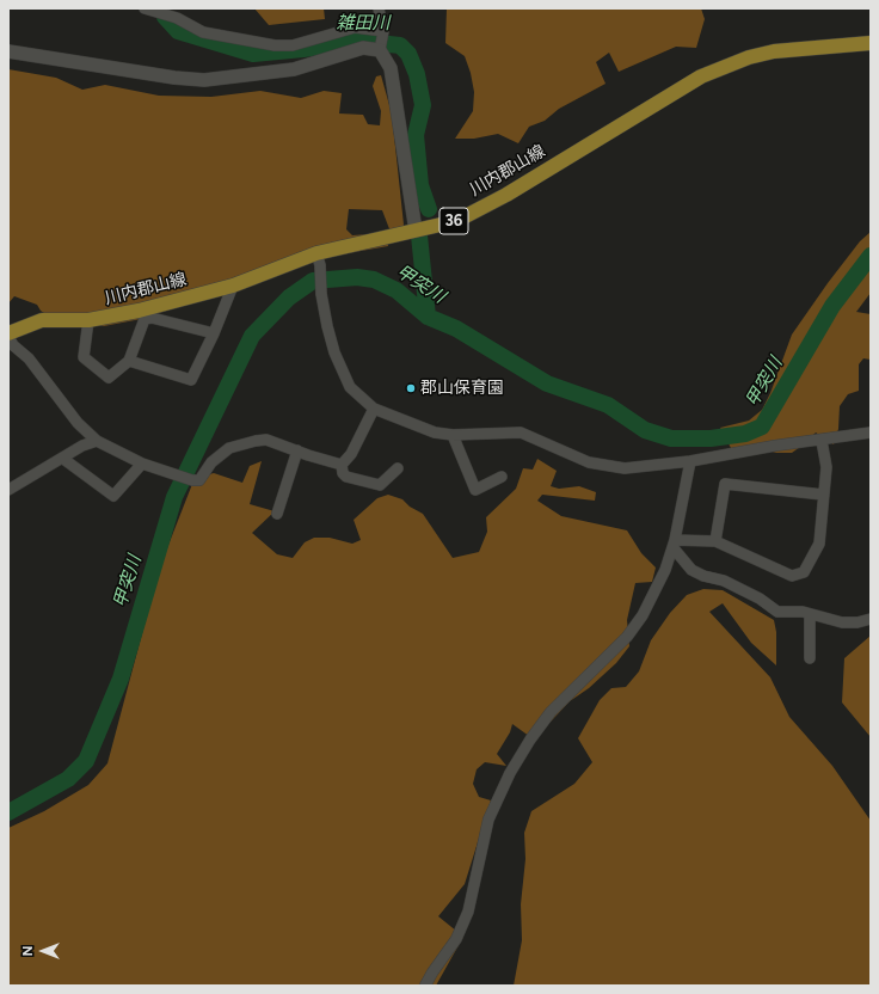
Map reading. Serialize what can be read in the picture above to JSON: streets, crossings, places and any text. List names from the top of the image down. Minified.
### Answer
{"streets":{"main road":["川内郡山線","36"]},"water":["雑田川","甲突川"],"places":["郡山保育園"],"north":"left"}
